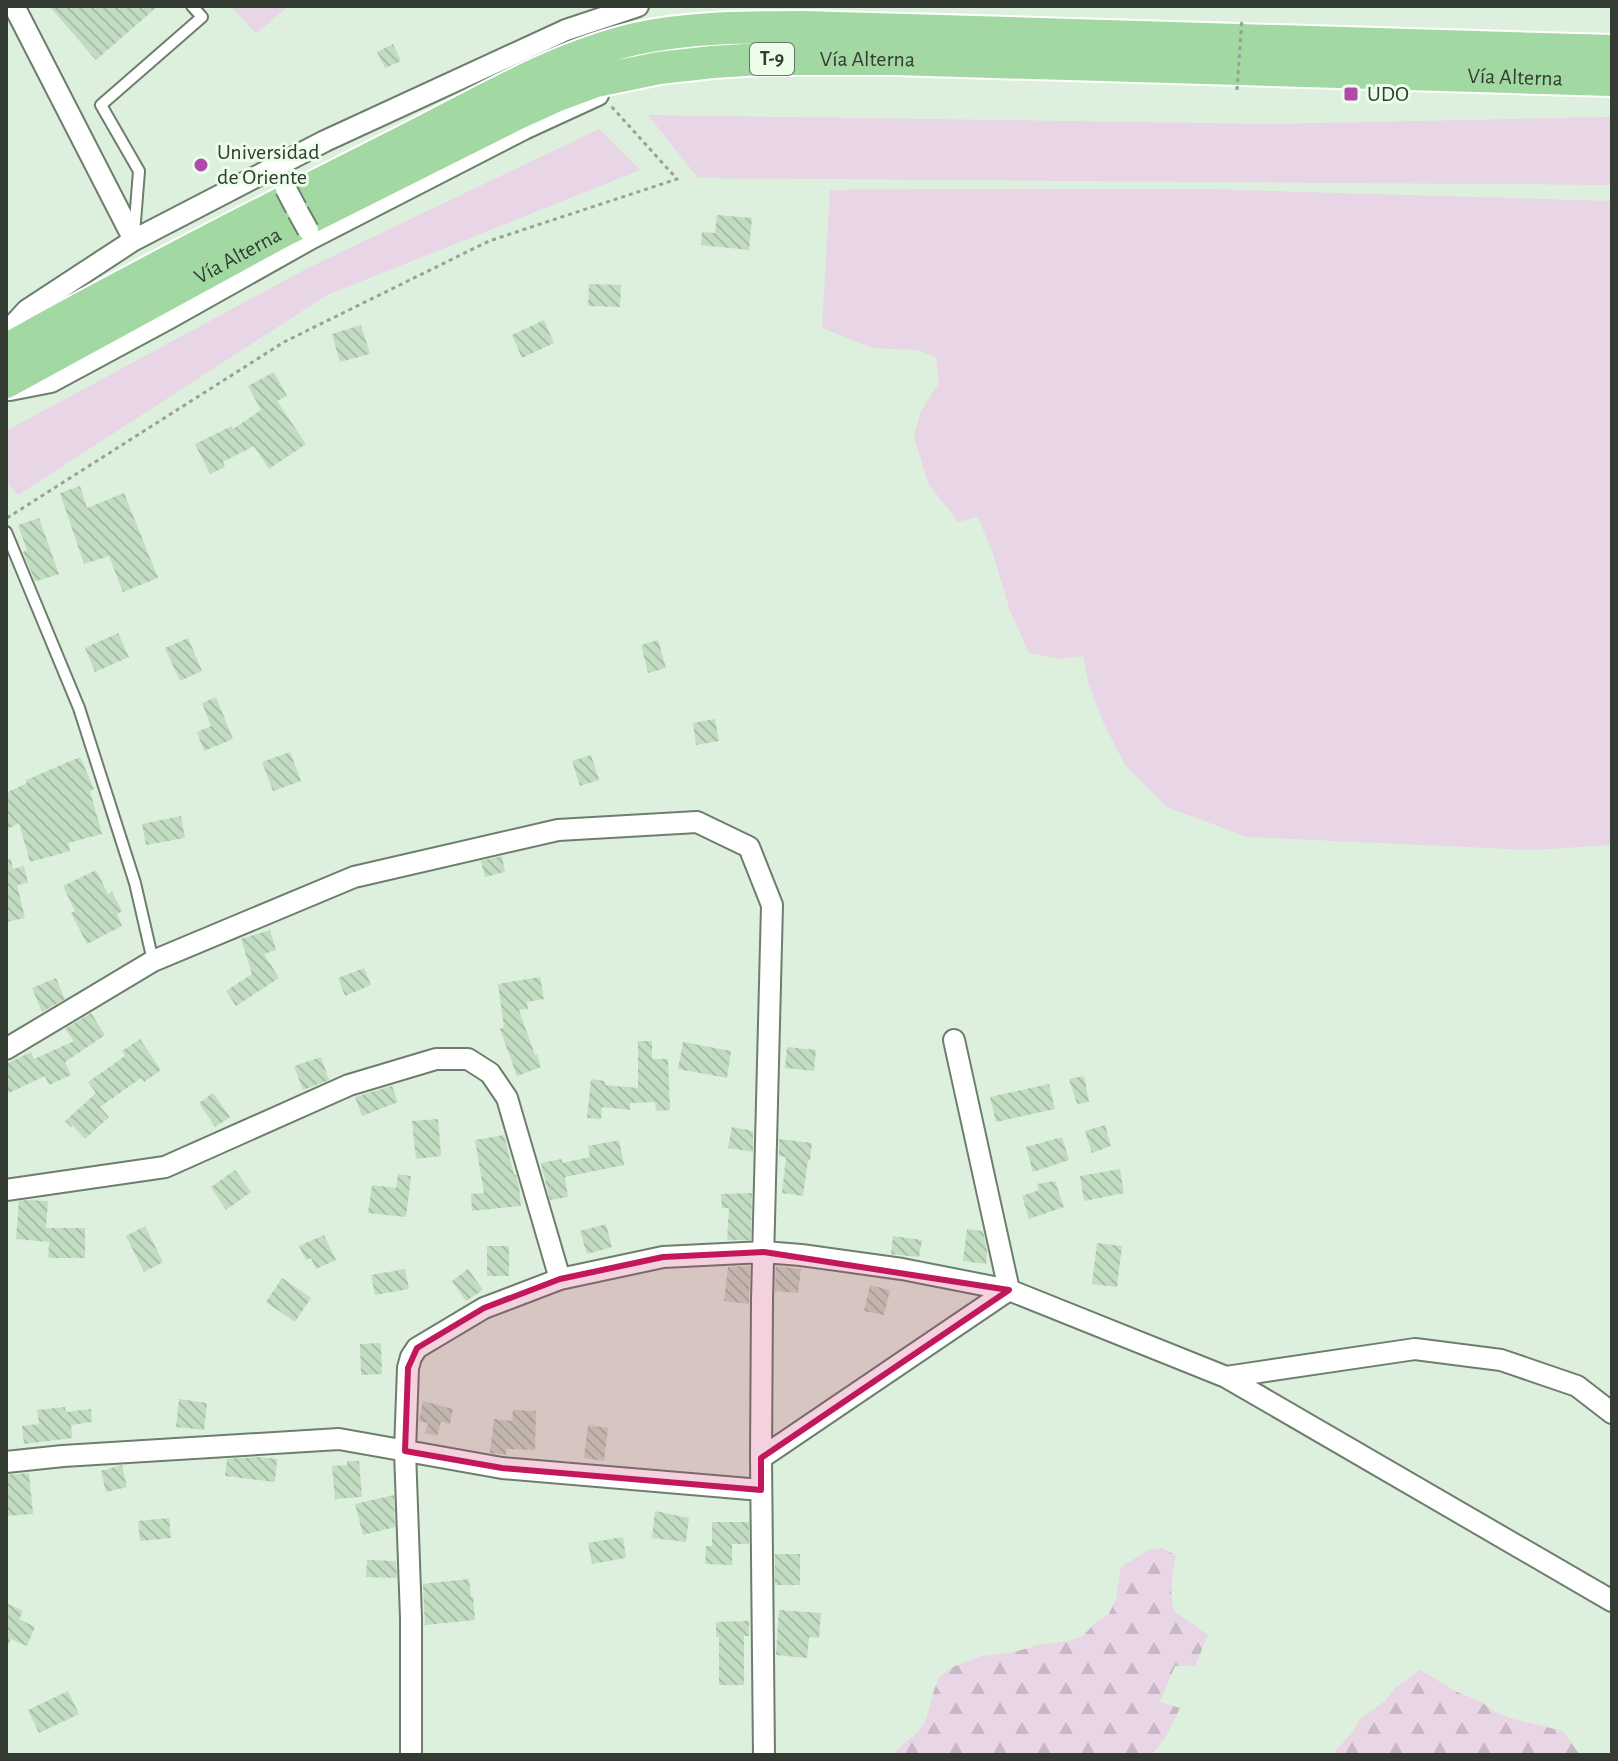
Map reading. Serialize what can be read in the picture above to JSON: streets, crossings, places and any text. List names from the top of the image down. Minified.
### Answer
{"streets":{"highway":["T-9","Vía Alterna"]},"places":{"transit":["UDO"],"other":["Universidad de Oriente"]}}
